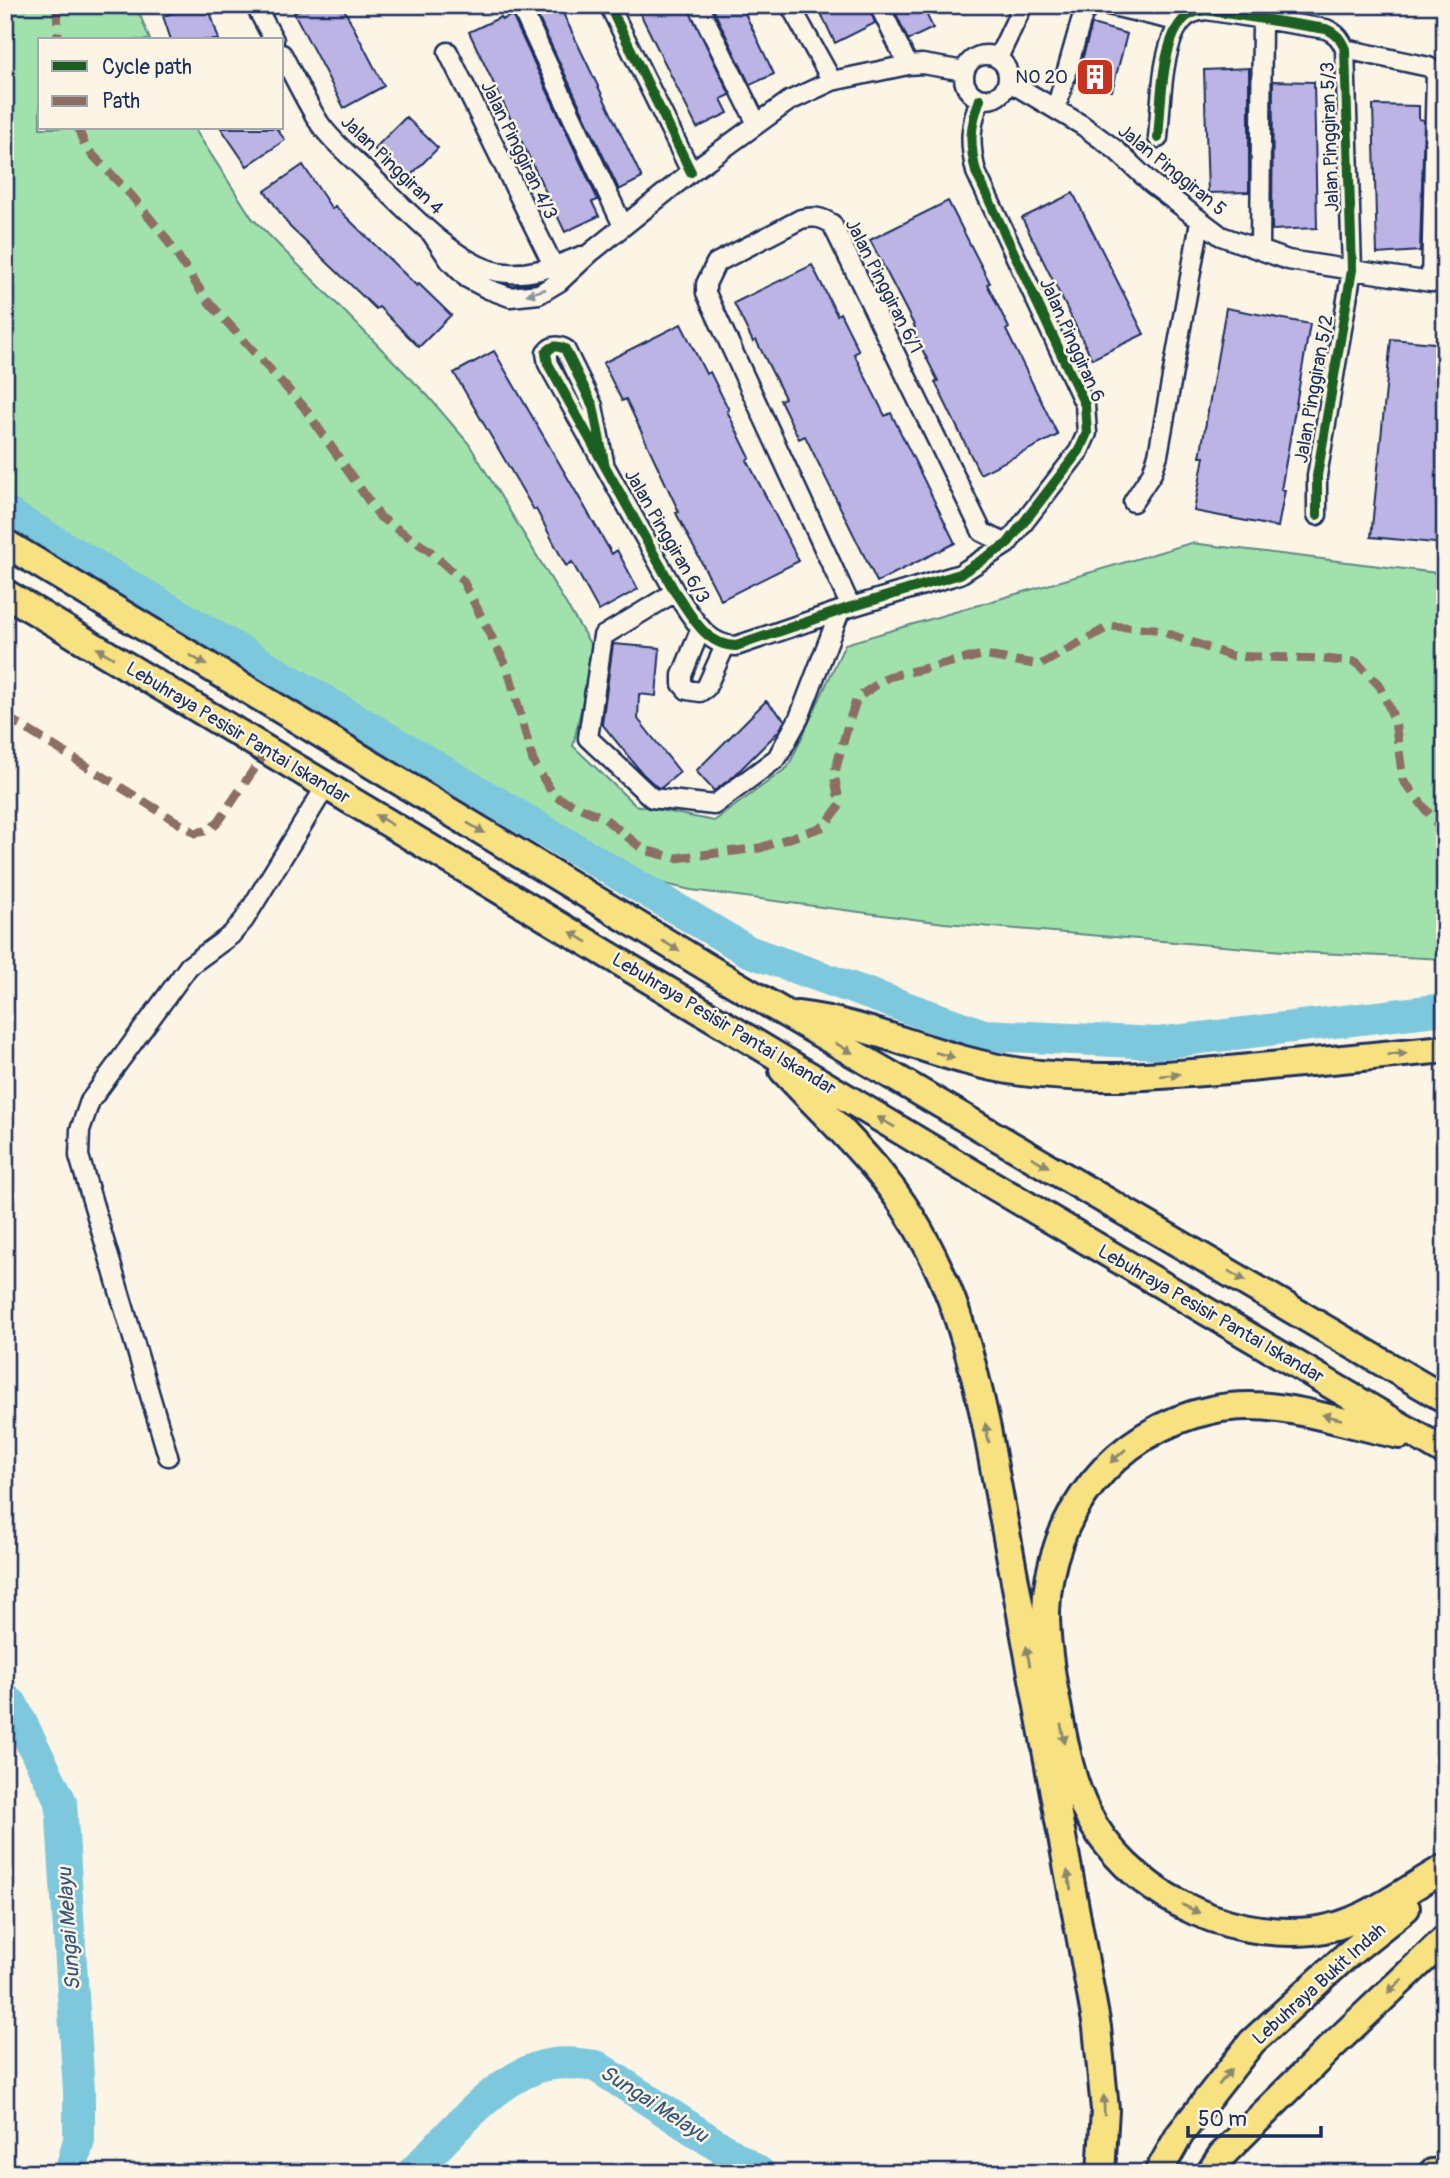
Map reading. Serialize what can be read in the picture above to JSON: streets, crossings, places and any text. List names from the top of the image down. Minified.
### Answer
{"streets":{"highway":["Lebuhraya Pesisir Pantai Iskandar","Lebuhraya Bukit Indah"],"street":["Jalan Pinggiran 5/3","Jalan Pinggiran 4/3","Jalan Pinggiran 4","Jalan Pinggiran 5","Jalan Pinggiran 6/1","Jalan Pinggiran 6","Jalan Pinggiran 5/2","Jalan Pinggiran 6/3"]},"crossings":[["Jalan Pinggiran 5/3","Jalan Pinggiran 5"],["Jalan Pinggiran 5/3","Jalan Pinggiran 5/2"],["Jalan Pinggiran 4/3","Jalan Pinggiran 4"],["Jalan Pinggiran 4","Jalan Pinggiran 5"],["Jalan Pinggiran 4","Jalan Pinggiran 6"],["Jalan Pinggiran 5","Jalan Pinggiran 6"],["Jalan Pinggiran 5","Jalan Pinggiran 5/2"],["Jalan Pinggiran 6/1","Jalan Pinggiran 6"],["Jalan Pinggiran 6","Jalan Pinggiran 6/3"]],"water":["Sungai Melayu"],"places":{"building":["NO 20"]},"legend":["Cycle path","Path"],"scale_bar":"50 m"}
